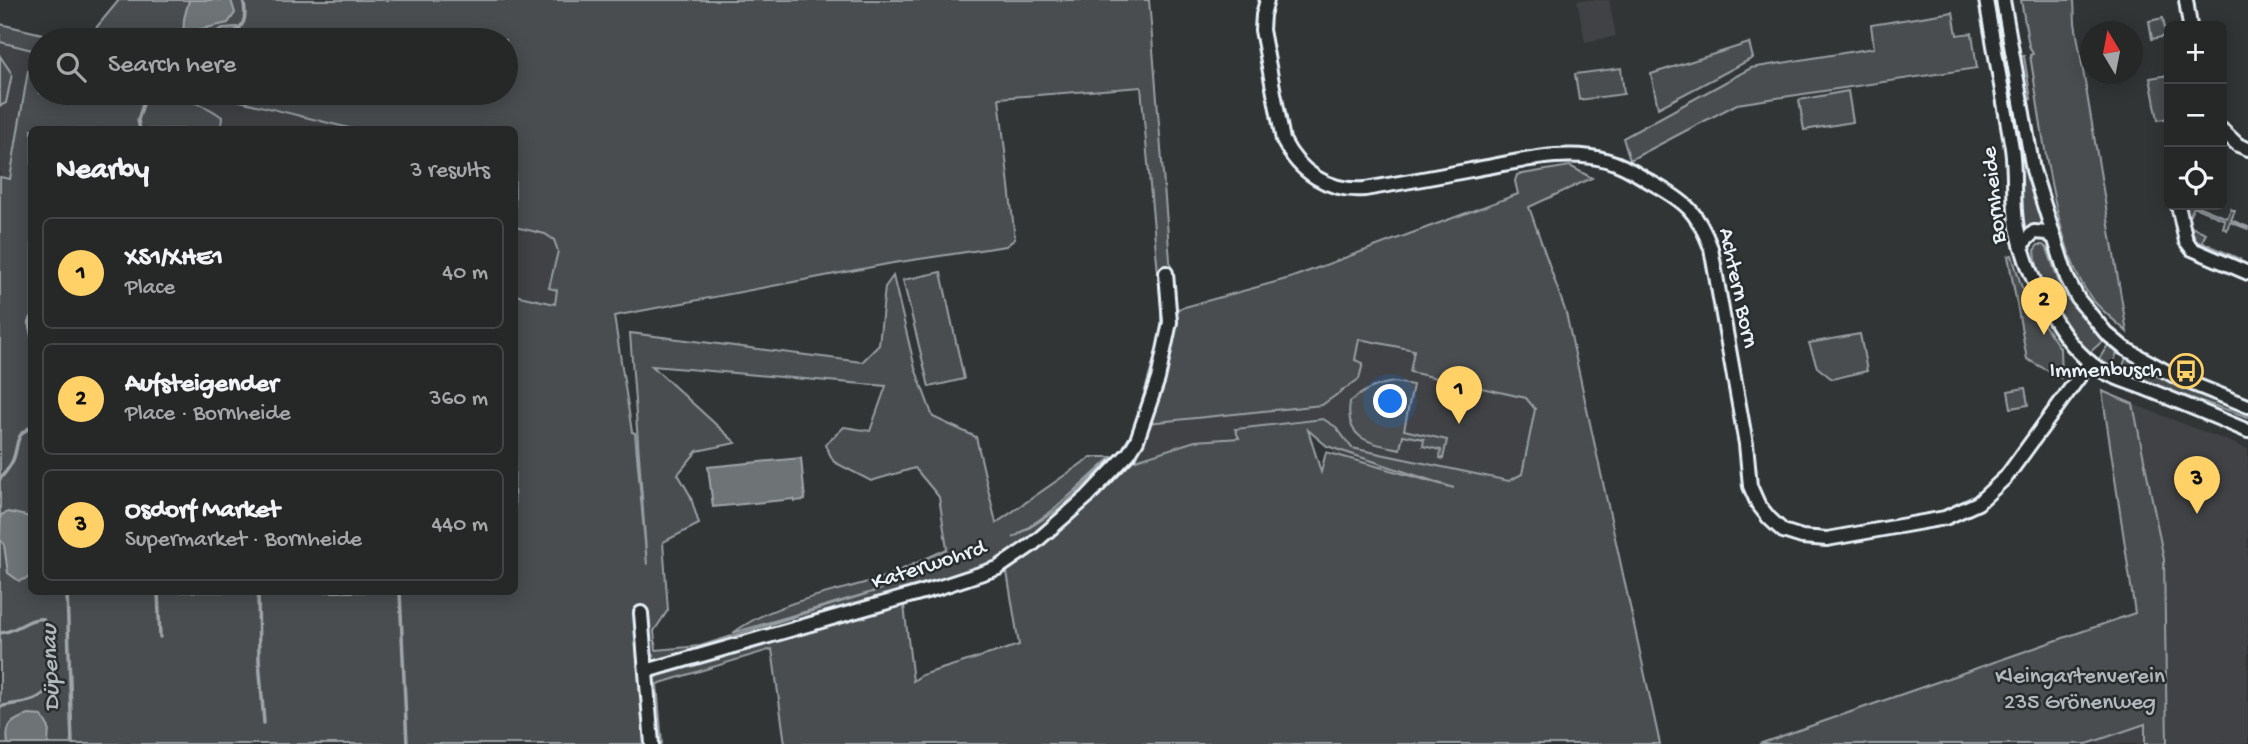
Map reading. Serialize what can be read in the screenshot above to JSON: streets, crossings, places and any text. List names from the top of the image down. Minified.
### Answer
{"streets":{"street":["Bornheide","Achtern Born","Katerwohrd"]},"crossings":[["Bornheide","Achtern Born"]],"water":["Düpenau"],"parks":["Kleingartenverein 235 Grönenweg"],"places":{"bus stop":["Immenbusch"]},"north":"top","page":{"map_buttons":["+","−"],"search":"Search here","heading":["Nearby","3 results"],"list":[{"mark":"1","name":"XS1/XHE1","note":"Place","value":"40 m"},{"mark":"2","name":"Aufsteigender","note":"Place · Bornheide","value":"360 m"},{"mark":"3","name":"Osdorf Market","note":"Supermarket · Bornheide","value":"440 m"}],"pins":["2","1","3"]}}
